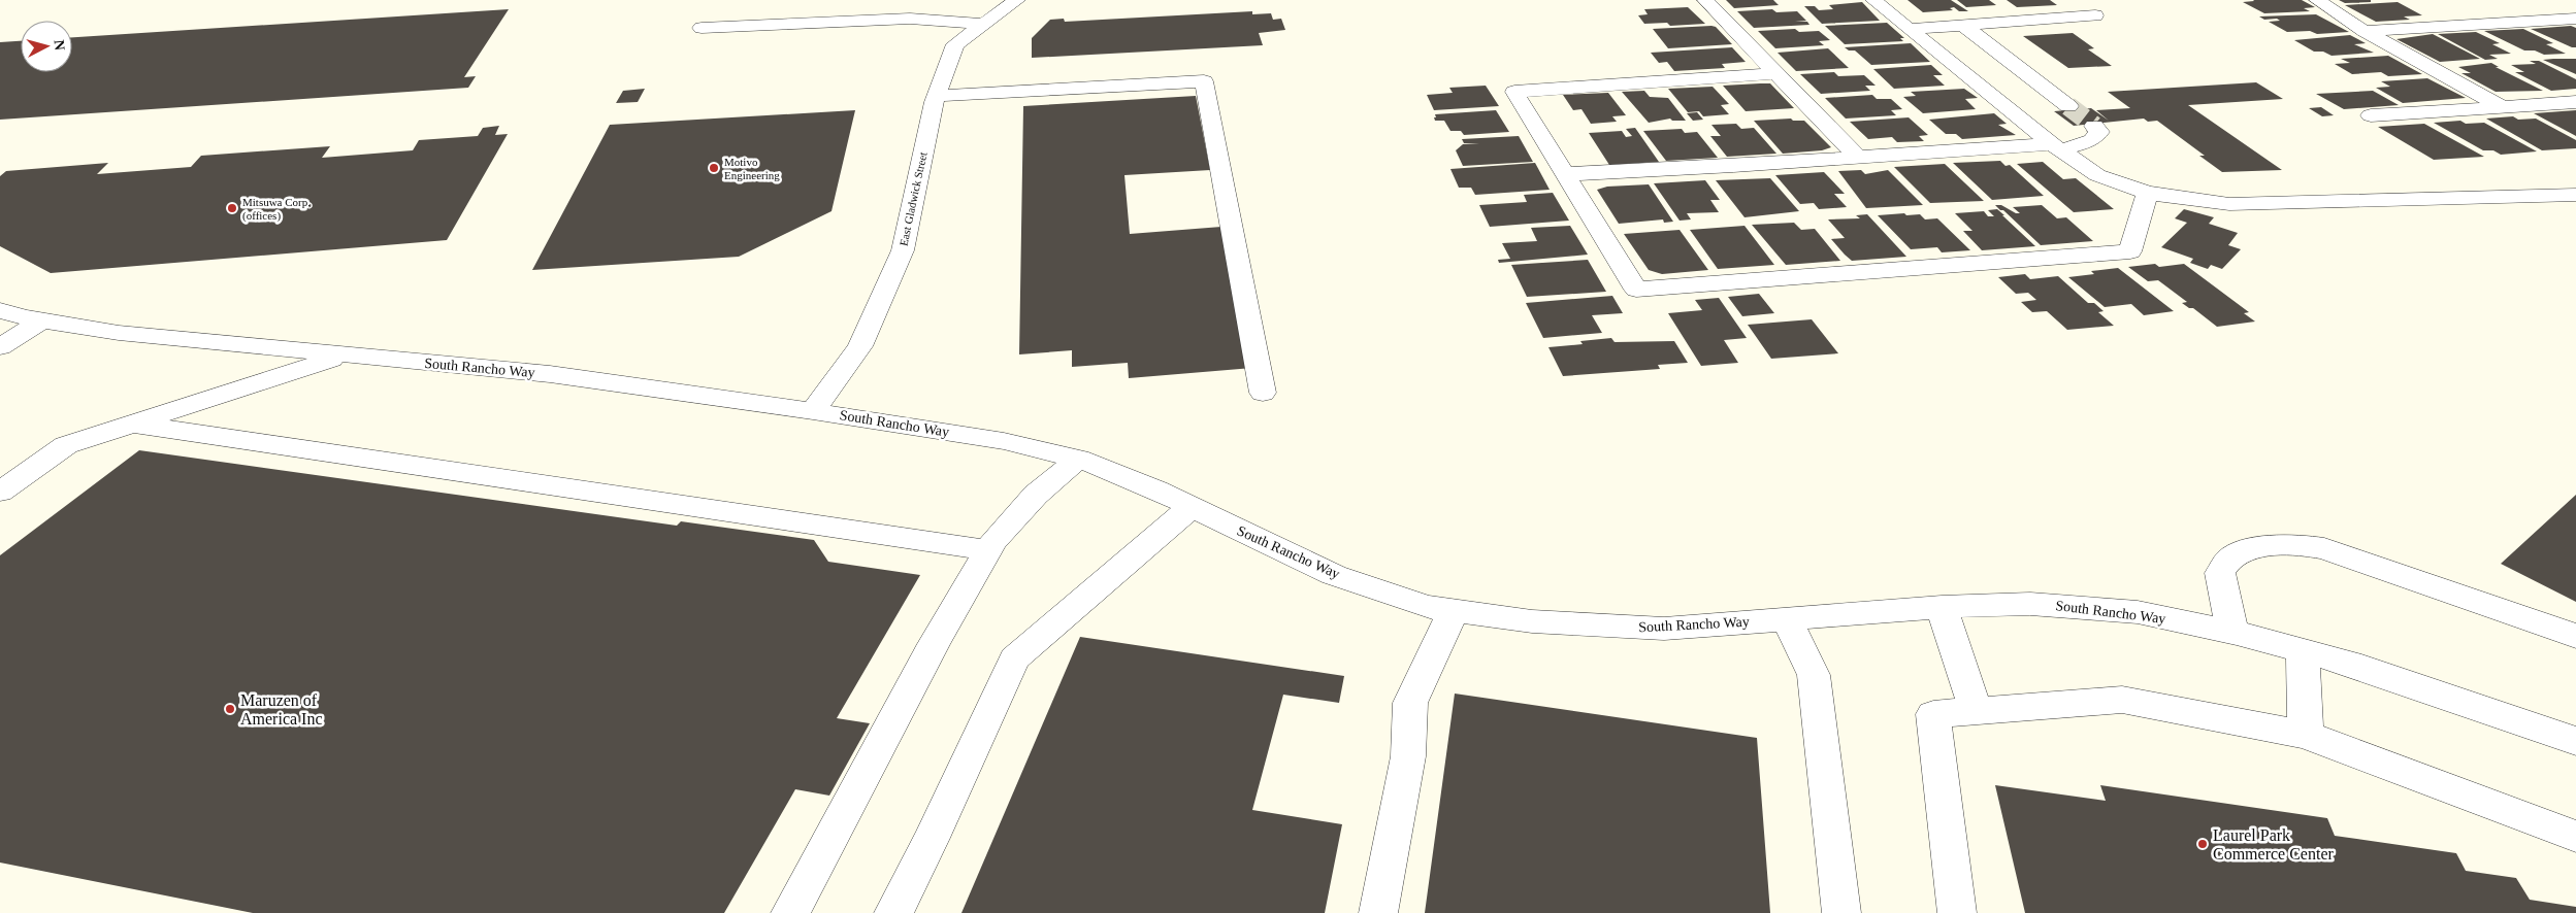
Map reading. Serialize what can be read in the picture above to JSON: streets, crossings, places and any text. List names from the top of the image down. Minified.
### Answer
{"streets":{"street":["East Gladwick Street","South Rancho Way"]},"crossings":[["East Gladwick Street","South Rancho Way"]],"places":["Motivo Engineering","Mitsuwa Corp. (offices)","Maruzen of America Inc","Laurel Park Commerce Center"],"north":"right"}
